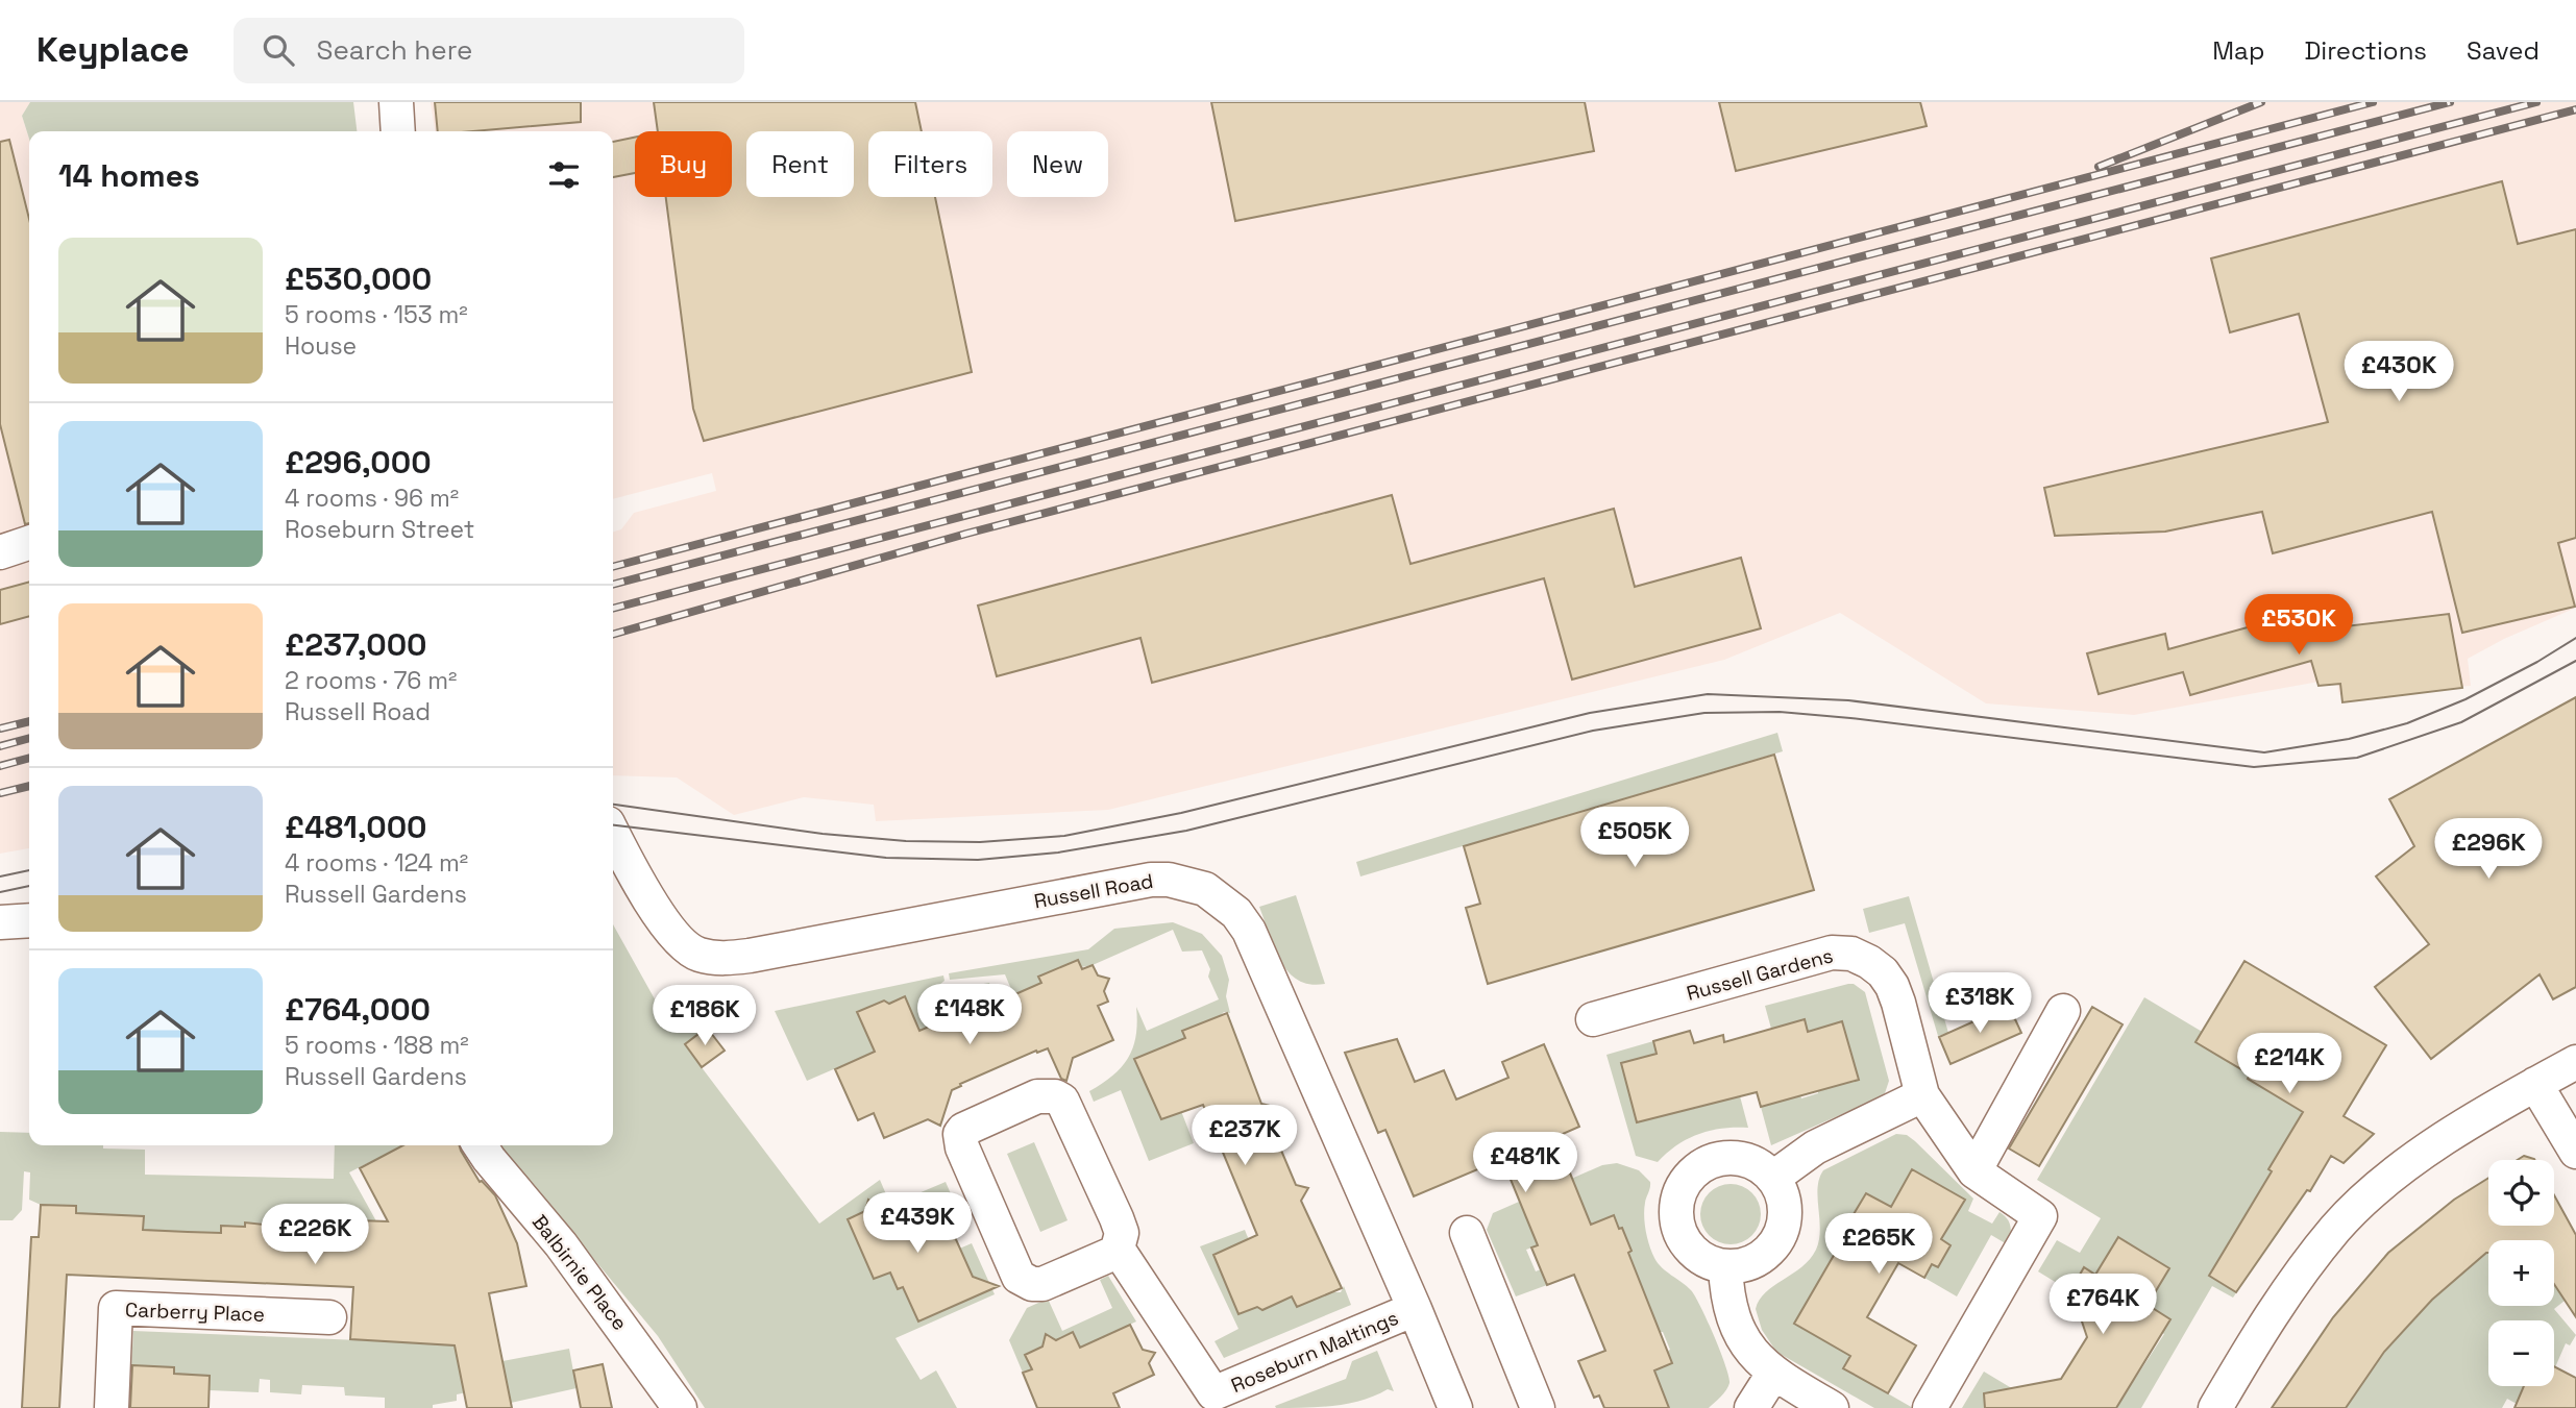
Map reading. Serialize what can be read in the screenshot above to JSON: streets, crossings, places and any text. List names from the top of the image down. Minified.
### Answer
{"streets":{"street":["Russell Road","Russell Gardens","Balbirnie Place","Carberry Place","Roseburn Maltings"]},"crossings":[["Russell Road","Roseburn Maltings"]],"page":{"header":"Keyplace","search":"Search here","nav":["Map","Directions","Saved"],"chip":["Buy","Rent","Filters","New"],"heading":"14 homes","list":[{"name":"£530,000","note":"5 rooms · 153 m² · House"},{"name":"£296,000","note":"4 rooms · 96 m² · Roseburn Street"},{"name":"£237,000","note":"2 rooms · 76 m² · Russell Road"},{"name":"£481,000","note":"4 rooms · 124 m² · Russell Gardens"},{"name":"£764,000","note":"5 rooms · 188 m² · Russell Gardens"}],"price":["£430K","£530K","£505K","£296K","£318K","£148K","£186K","£214K","£237K","£481K","£439K","£226K","£265K","£764K"],"map_buttons":["+","−"]}}
